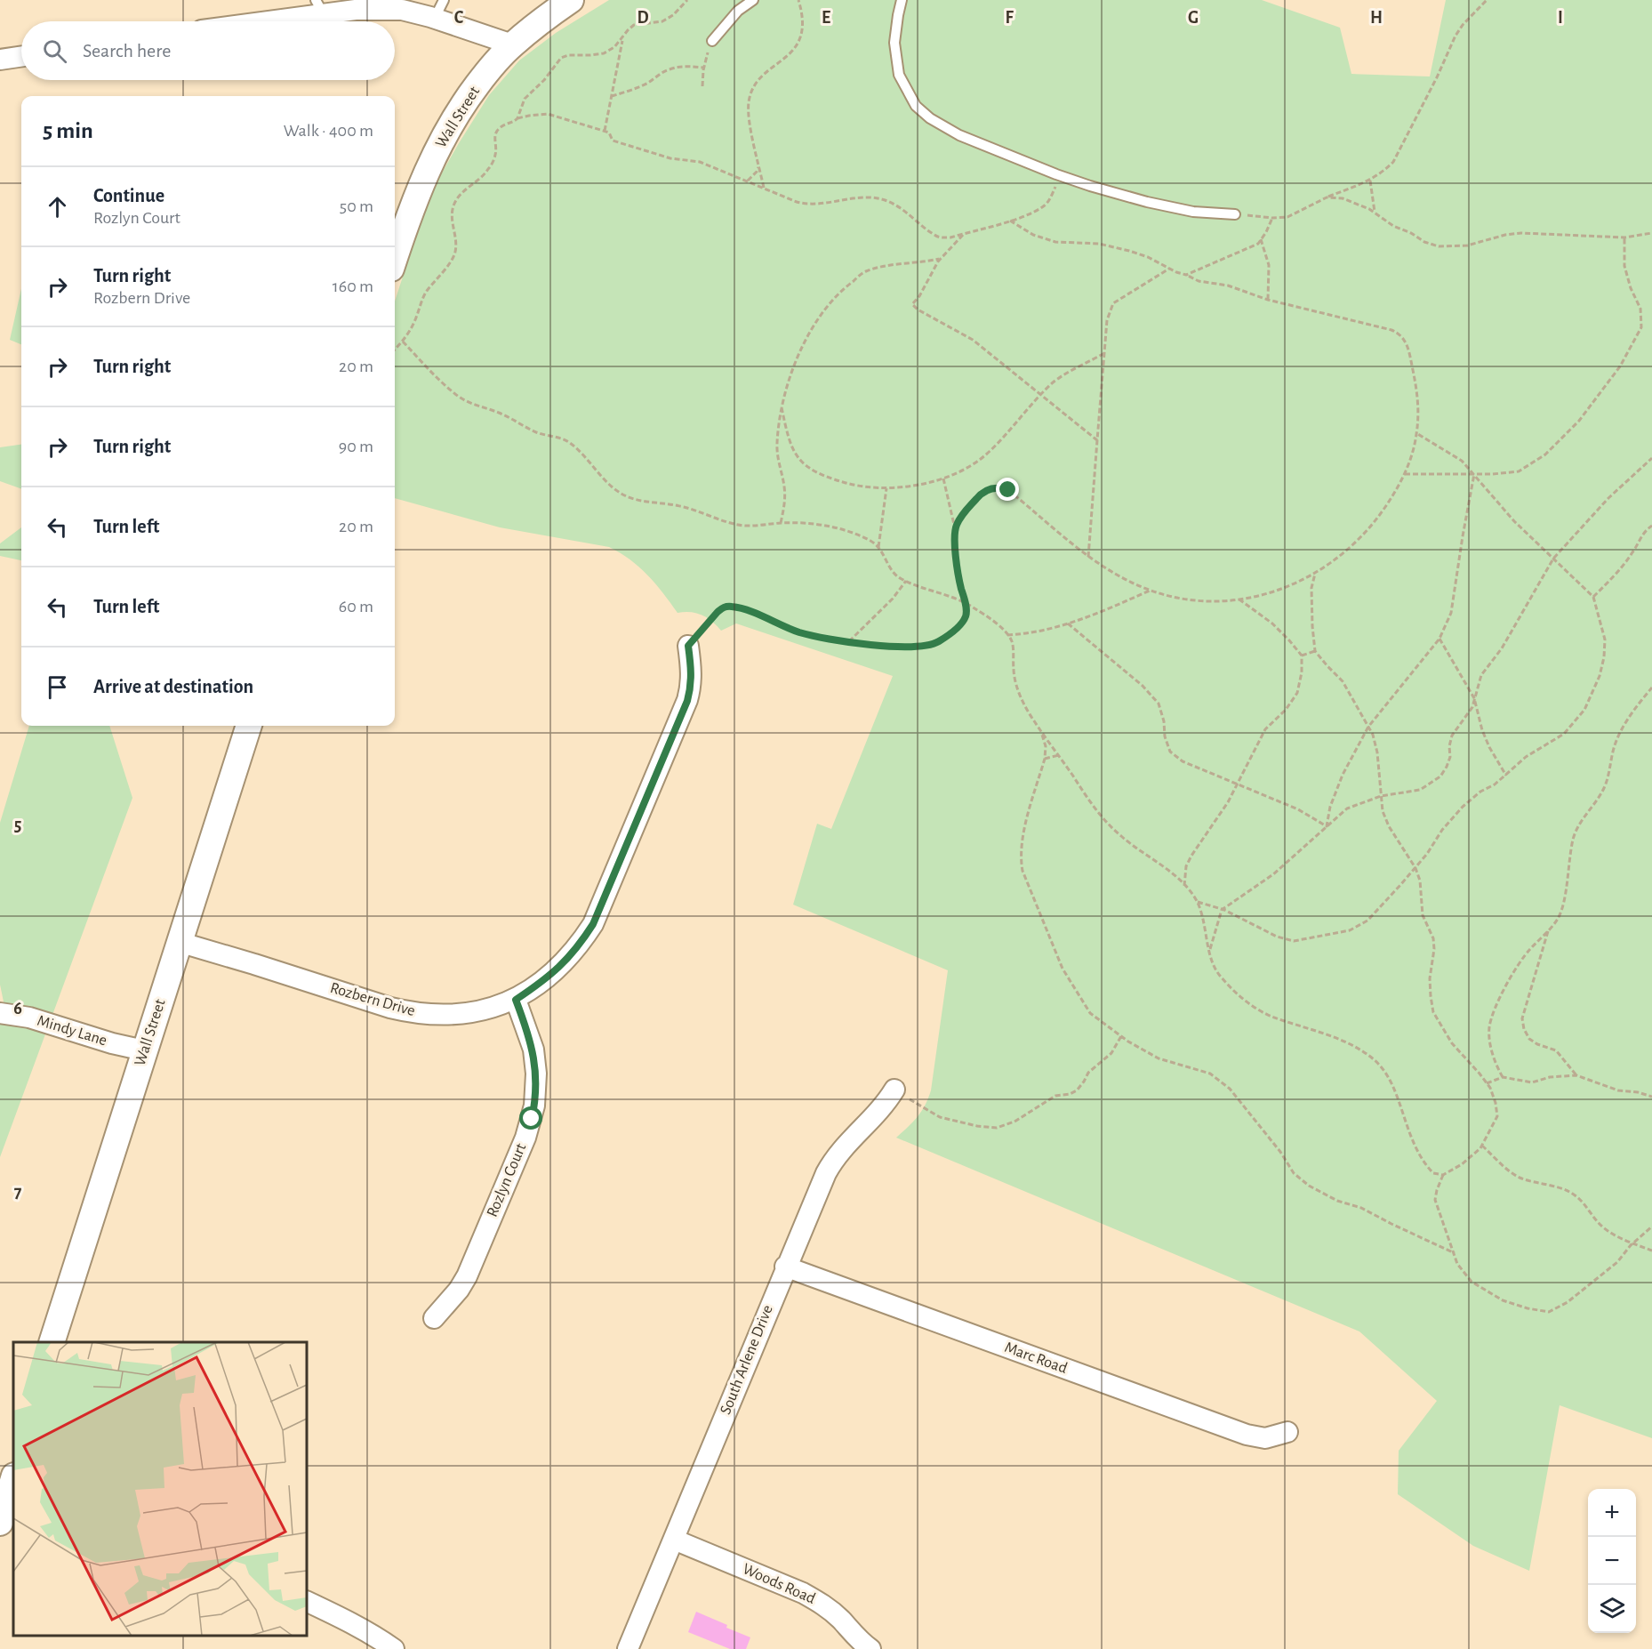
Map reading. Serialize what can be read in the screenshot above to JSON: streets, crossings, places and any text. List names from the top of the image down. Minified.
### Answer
{"streets":{"street":["Wall Street","Rozbern Drive","Mindy Lane","Rozlyn Court","Marc Road","South Arlene Drive","Woods Road"]},"crossings":[["Wall Street","Rozbern Drive"],["Wall Street","Mindy Lane"],["Rozbern Drive","Rozlyn Court"],["Marc Road","South Arlene Drive"],["South Arlene Drive","Woods Road"]],"page":{"search":"Search here","heading":["5 min","Walk · 400 m"],"list":[["Continue","Rozlyn Court","50 m"],["Turn right","Rozbern Drive","160 m"],["Turn right","20 m"],["Turn right","90 m"],["Turn left","20 m"],["Turn left","60 m"],"Arrive at destination"],"map_buttons":["+","−"]},"grid":{"columns":["C","D","E","F","G","H","I"],"rows":["5","6","7"]}}
